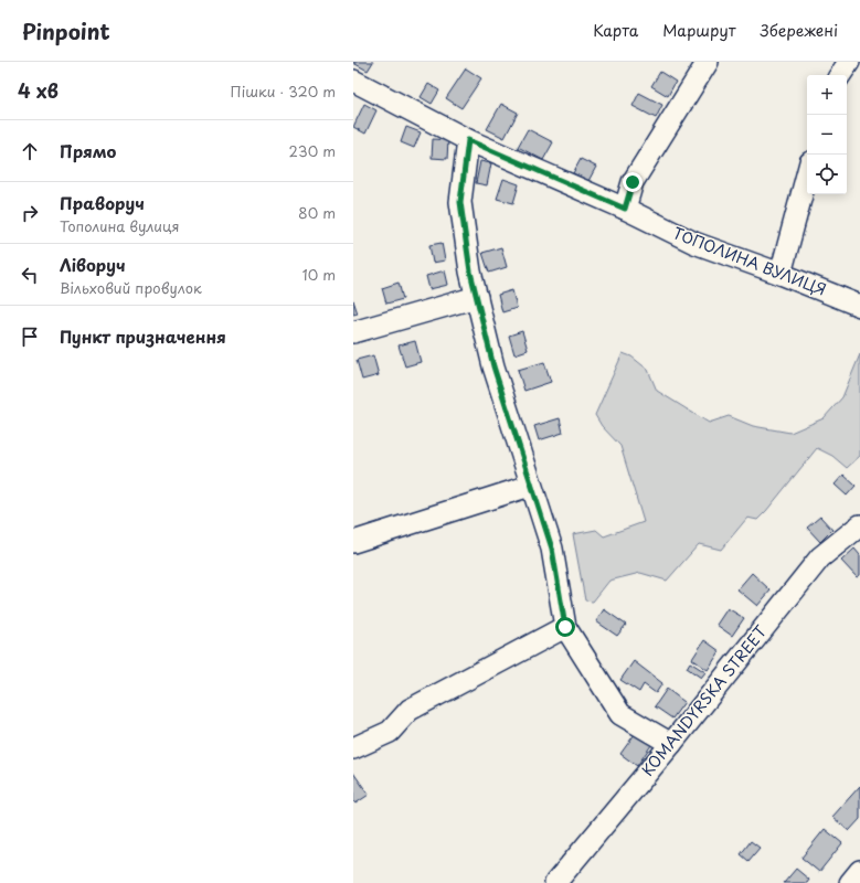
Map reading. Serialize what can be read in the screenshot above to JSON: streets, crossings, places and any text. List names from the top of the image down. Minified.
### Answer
{"streets":{"street":["ТОПОЛИНА ВУЛИЦЯ","KOMANDYRSKA STREET"]},"page":{"header":"Pinpoint","nav":["Карта","Маршрут","Збережені"],"heading":["4 хв","Пішки · 320 m"],"map_buttons":["+","−"],"list":[["Прямо","230 m"],["Праворуч","Тополина вулиця","80 m"],["Ліворуч","Вільховий провулок","10 m"],"Пункт призначення"]}}
